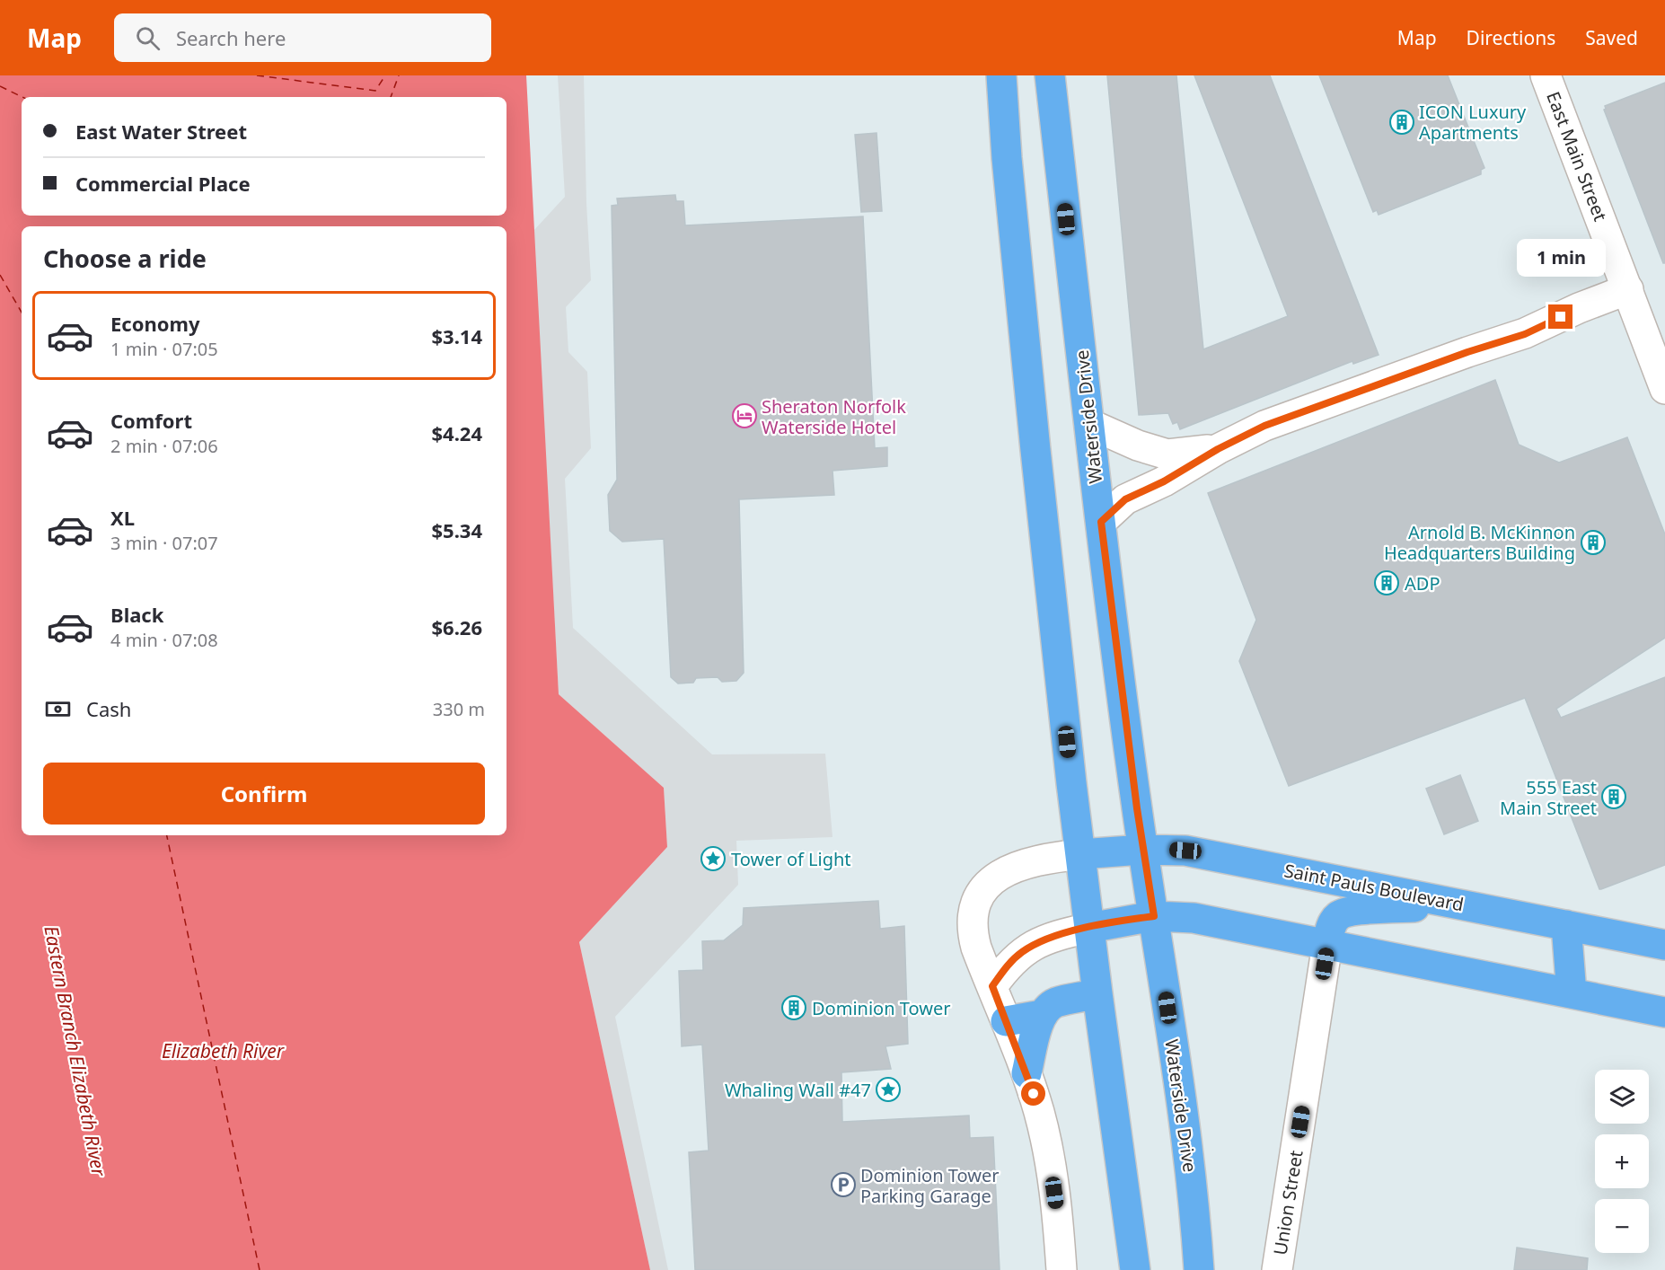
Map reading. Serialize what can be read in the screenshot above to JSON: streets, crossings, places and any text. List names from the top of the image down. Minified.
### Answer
{"streets":{"main road":["Waterside Drive","Saint Pauls Boulevard"],"street":["East Main Street","Union Street"]},"crossings":[["Waterside Drive","Saint Pauls Boulevard"]],"water":["Eastern Branch Elizabeth River","Elizabeth River"],"places":{"building":["ICON Luxury Apartments","Arnold B. McKinnon Headquarters Building","ADP","555 East Main Street","Dominion Tower"],"hotel":["Sheraton Norfolk Waterside Hotel"],"place":["Tower of Light","Whaling Wall #47"],"parking":["Dominion Tower Parking Garage"]},"page":{"header":"Map","search":"Search here","nav":["Map","Directions","Saved"],"banner":["East Water Street","Commercial Place"],"heading":"Choose a ride","bubble":"1 min","list":[{"name":"Economy","note":"1 min · 07:05","value":"$3.14"},{"name":"Comfort","note":"2 min · 07:06","value":"$4.24"},{"name":"XL","note":"3 min · 07:07","value":"$5.34"},{"name":"Black","note":"4 min · 07:08","value":"$6.26"}],"pay":["Cash","330 m"],"buttons":"Confirm","map_buttons":["+","−"]}}
